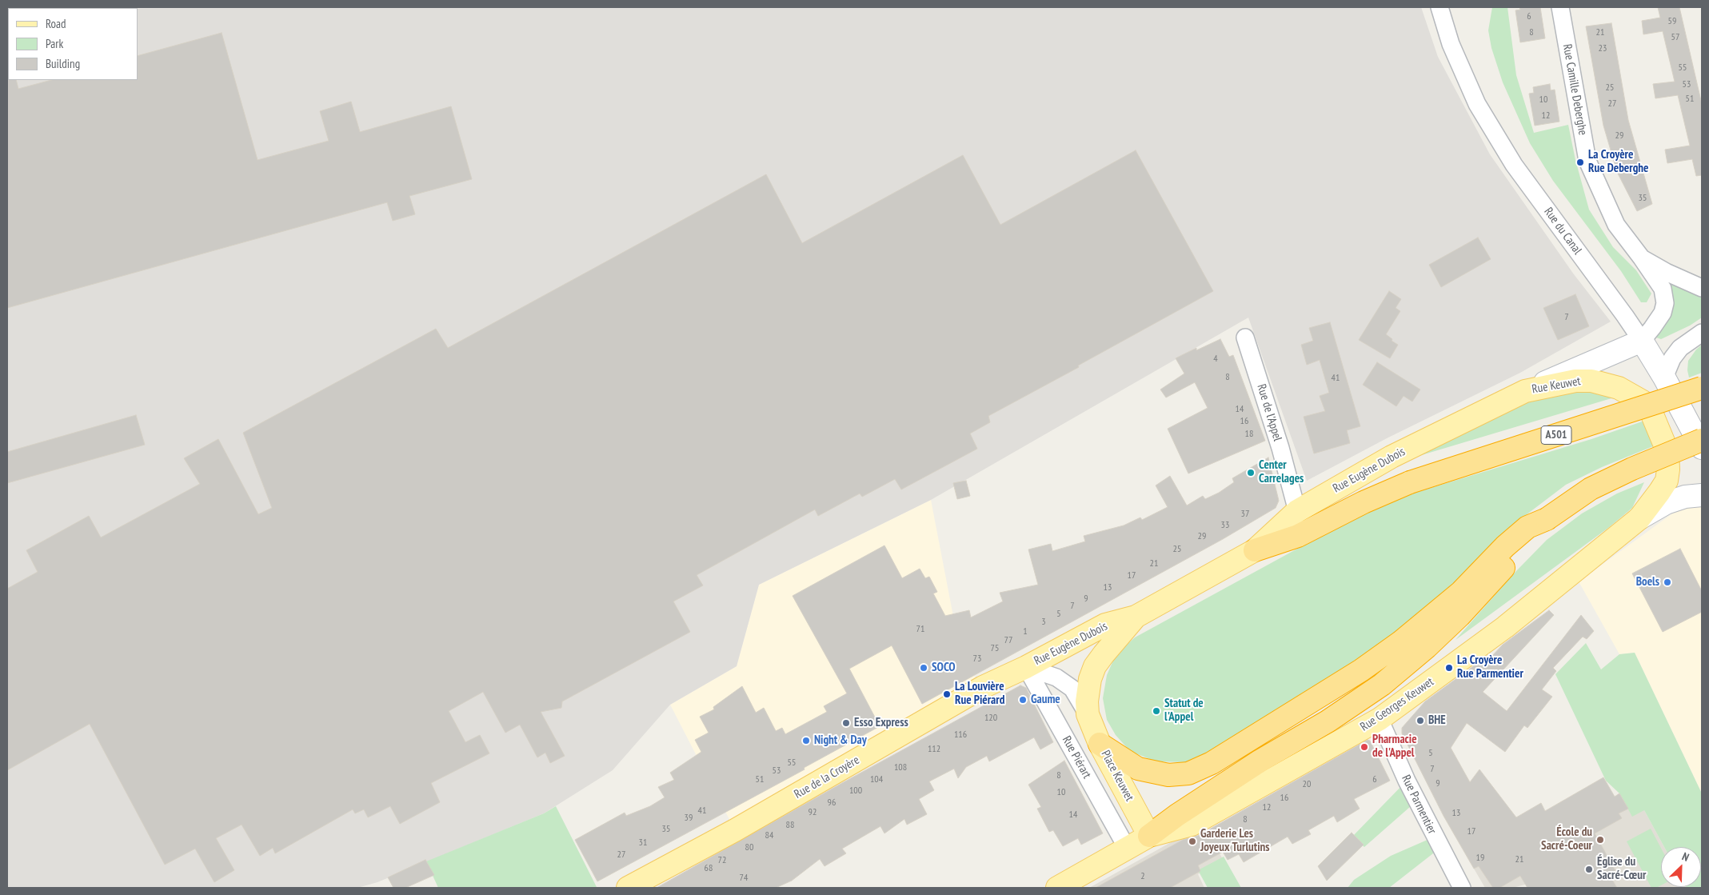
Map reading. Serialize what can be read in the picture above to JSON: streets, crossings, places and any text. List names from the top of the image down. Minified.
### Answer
{"streets":{"highway":["A501"],"main road":["Rue Keuwet","Rue Eugène Dubois","Rue Georges Keuwet","Place Keuwet","Rue de la Croyère"],"street":["Rue Camille Deberghe","Rue du Canal","Rue de l'Appel","Rue Piérart","Rue Parmentier"]},"crossings":[["Rue Camille Deberghe","Rue Eugène Dubois"],["Rue du Canal","Rue Eugène Dubois"],["Rue Keuwet","Rue Eugène Dubois"],["Rue Keuwet","Rue Georges Keuwet"],["Rue de l'Appel","Rue Eugène Dubois"],["A501","Rue Eugène Dubois"],["Rue Eugène Dubois","Rue Piérart"],["Rue Eugène Dubois","Place Keuwet"],["Rue Eugène Dubois","Rue de la Croyère"],["Rue Georges Keuwet","Rue Piérart"],["Rue Georges Keuwet","Place Keuwet"],["Rue Georges Keuwet","Rue Parmentier"],["Rue Piérart","Place Keuwet"],["Rue Piérart","Rue de la Croyère"],["Place Keuwet","Rue de la Croyère"]],"places":["La Croyère Rue Deberghe","Center Carrelages","Boels","SOCO","La Croyère Rue Parmentier","La Louvière Rue Piérard","Gaume","Statut de l'Appel","BHE","Esso Express","Night & Day","Pharmacie de l'Appel","École du Sacré-Coeur","Garderie Les Joyeux Turlutins","Église du Sacré-Cœur"],"house_numbers":["6","59","8","21","57","23","55","53","25","51","10","27","12","29","35","7","4","8","41","14","16","18","37","33","29","25","21","17","13","9","7","5","3","71","1","77","75","73","120","116","112","5","55","108","7","53","8","51","104","6","9","20","100","10","16","96","12","41","92","13","14","39","8","88","35","17","84","31","80","27","19","21","72","68","2","74"],"legend":["Road","Park","Building"],"north":"top right"}
